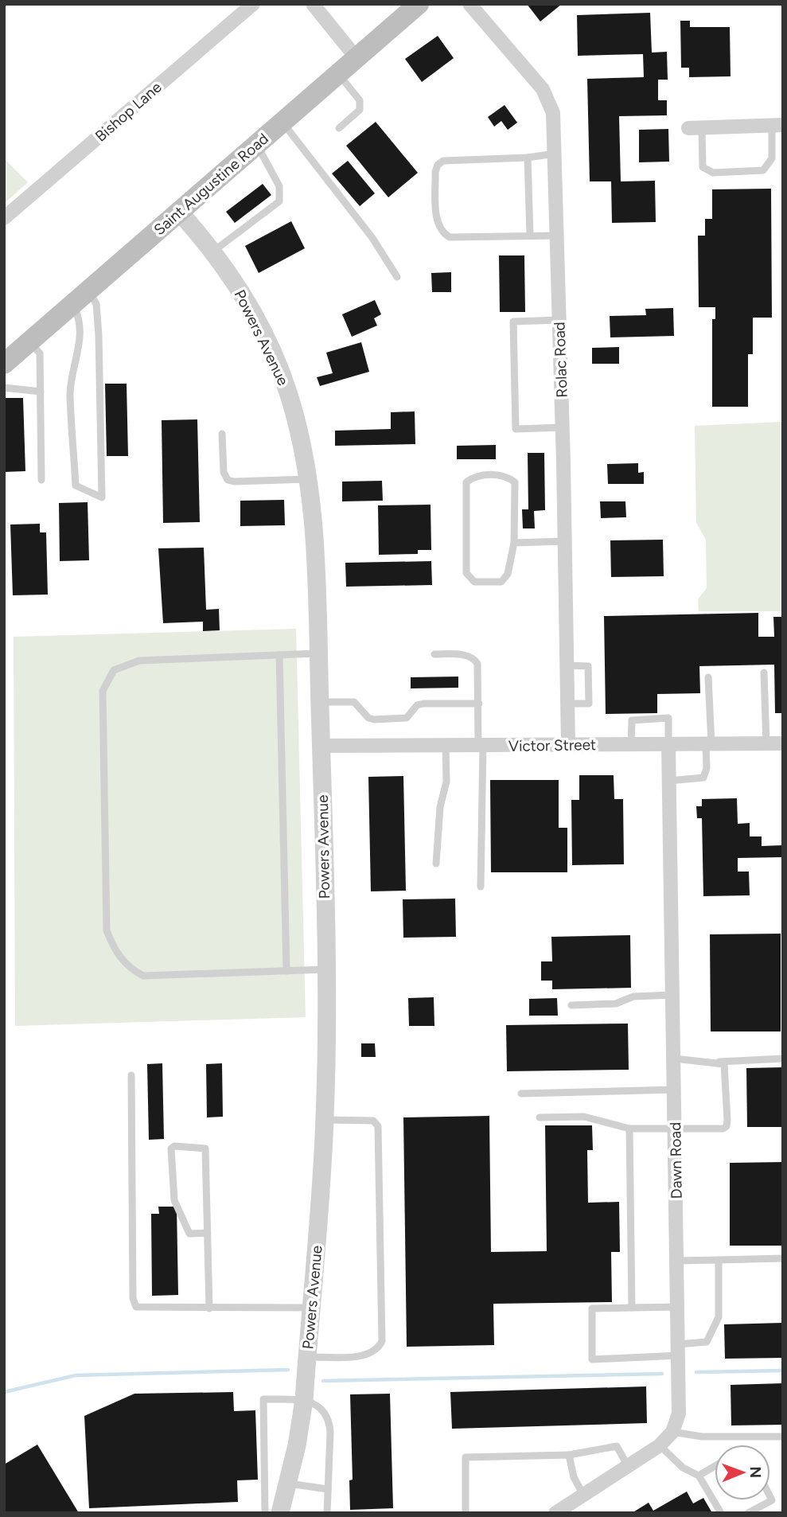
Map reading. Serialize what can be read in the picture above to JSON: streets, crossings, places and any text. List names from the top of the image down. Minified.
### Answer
{"streets":{"main road":["Saint Augustine Road"],"street":["Bishop Lane","Powers Avenue","Rolac Road","Victor Street","Dawn Road"]},"crossings":[["Saint Augustine Road","Powers Avenue"],["Powers Avenue","Victor Street"],["Rolac Road","Victor Street"],["Victor Street","Dawn Road"]],"north":"right"}
